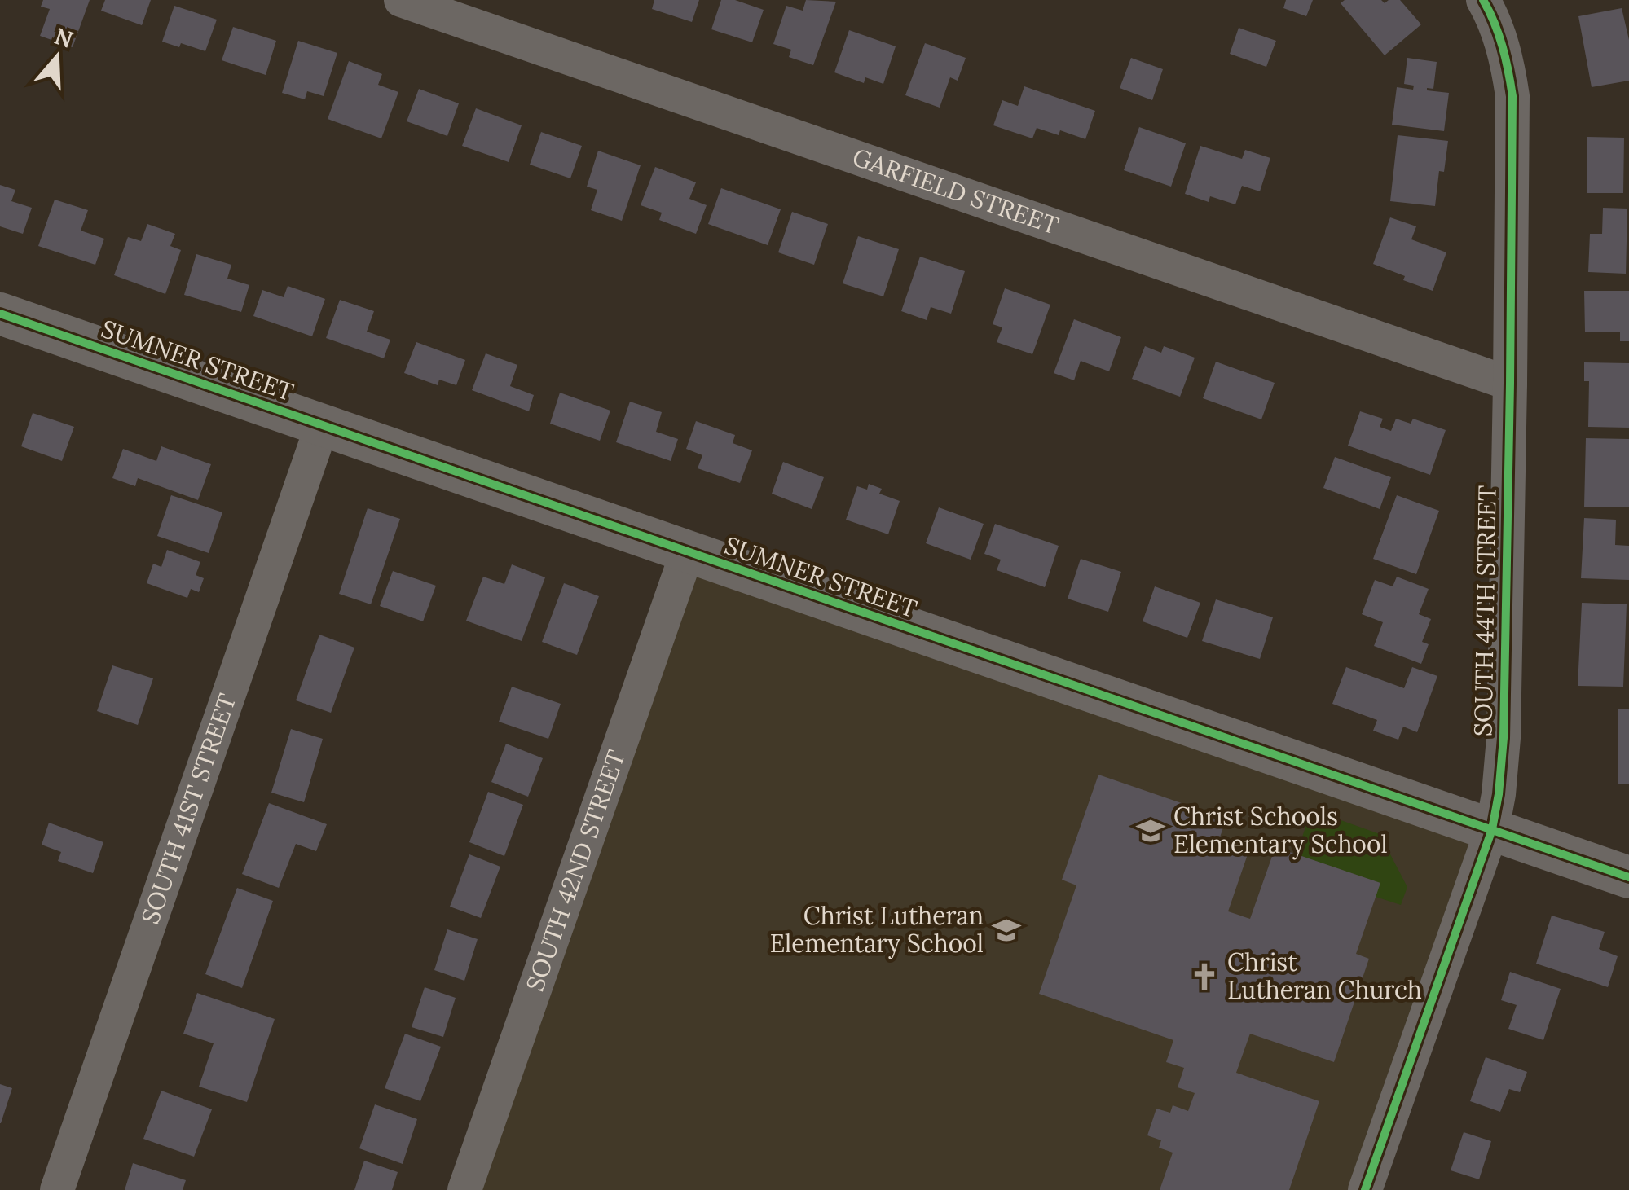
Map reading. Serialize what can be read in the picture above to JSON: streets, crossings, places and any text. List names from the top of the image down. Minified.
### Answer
{"streets":{"street":["GARFIELD STREET","SUMNER STREET","SOUTH 44TH STREET","SOUTH 41ST STREET","SOUTH 42ND STREET"]},"crossings":[["GARFIELD STREET","SOUTH 44TH STREET"],["SUMNER STREET","SOUTH 44TH STREET"],["SUMNER STREET","SOUTH 41ST STREET"],["SUMNER STREET","SOUTH 42ND STREET"]],"places":{"school or university":["Christ Schools Elementary School","Christ Lutheran Elementary School"],"church":["Christ Lutheran Church"]},"north":"top"}
